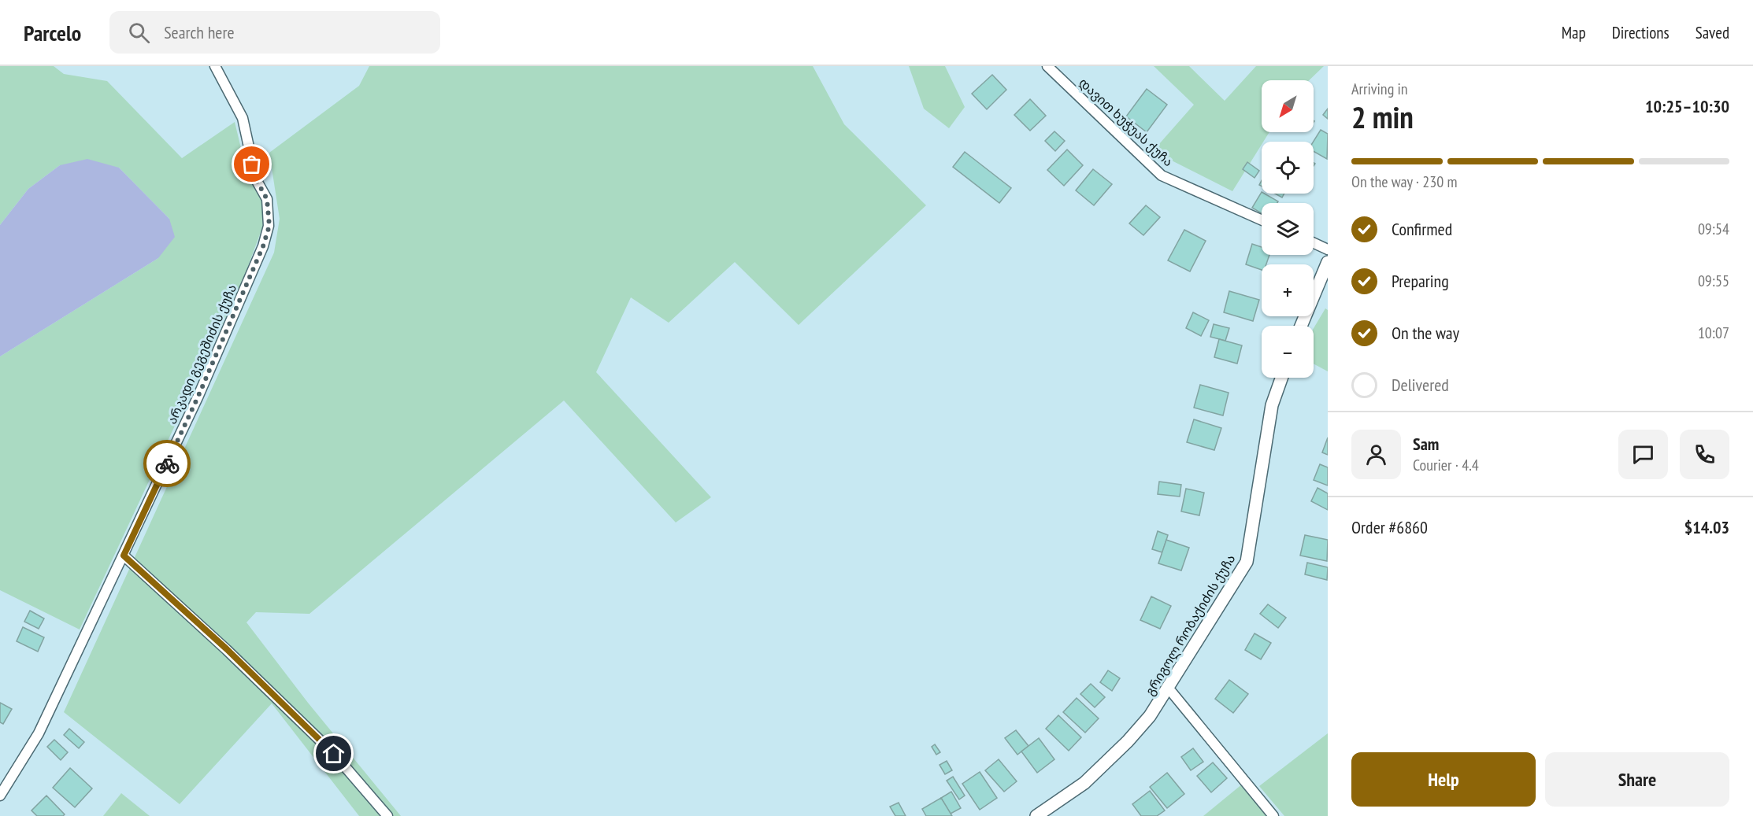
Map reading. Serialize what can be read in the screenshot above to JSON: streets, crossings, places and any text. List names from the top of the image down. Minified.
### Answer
{"streets":{"street":["დავით ხუჭუას ქუჩა","არკადი გეგეშიძის ქუჩა","გრიგოლ რობაქიძის ქუჩა"]},"north":"bottom left","page":{"header":"Parcelo","search":"Search here","nav":["Map","Directions","Saved"],"heading":["2 min","Arriving in","10:25–10:30"],"panel":["Sam","Courier · 4.4","Order #6860","$14.03"],"map_buttons":["+","−"],"bar":"On the way · 230 m","list":[["Confirmed","09:54"],["Preparing","09:55"],["On the way","10:07"],"Delivered"],"buttons":["Help","Share"]}}
